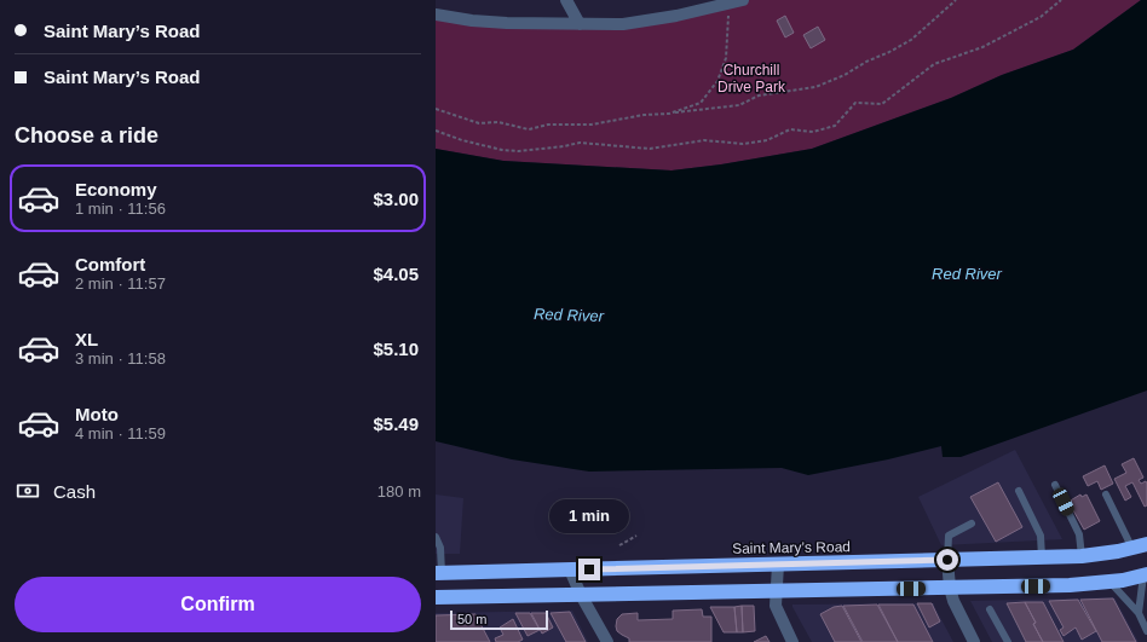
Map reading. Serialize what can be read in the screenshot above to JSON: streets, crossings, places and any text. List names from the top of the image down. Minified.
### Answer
{"streets":{"highway":["Saint Mary’s Road"]},"water":["Red River"],"parks":["Churchill Drive Park"],"scale_bar":"50 m","page":{"banner":["Saint Mary’s Road","Saint Mary’s Road"],"heading":"Choose a ride","list":[{"name":"Economy","note":"1 min · 11:56","value":"$3.00"},{"name":"Comfort","note":"2 min · 11:57","value":"$4.05"},{"name":"XL","note":"3 min · 11:58","value":"$5.10"},{"name":"Moto","note":"4 min · 11:59","value":"$5.49"}],"pay":["Cash","180 m"],"bubble":"1 min","buttons":"Confirm","scale":"50 m"}}
